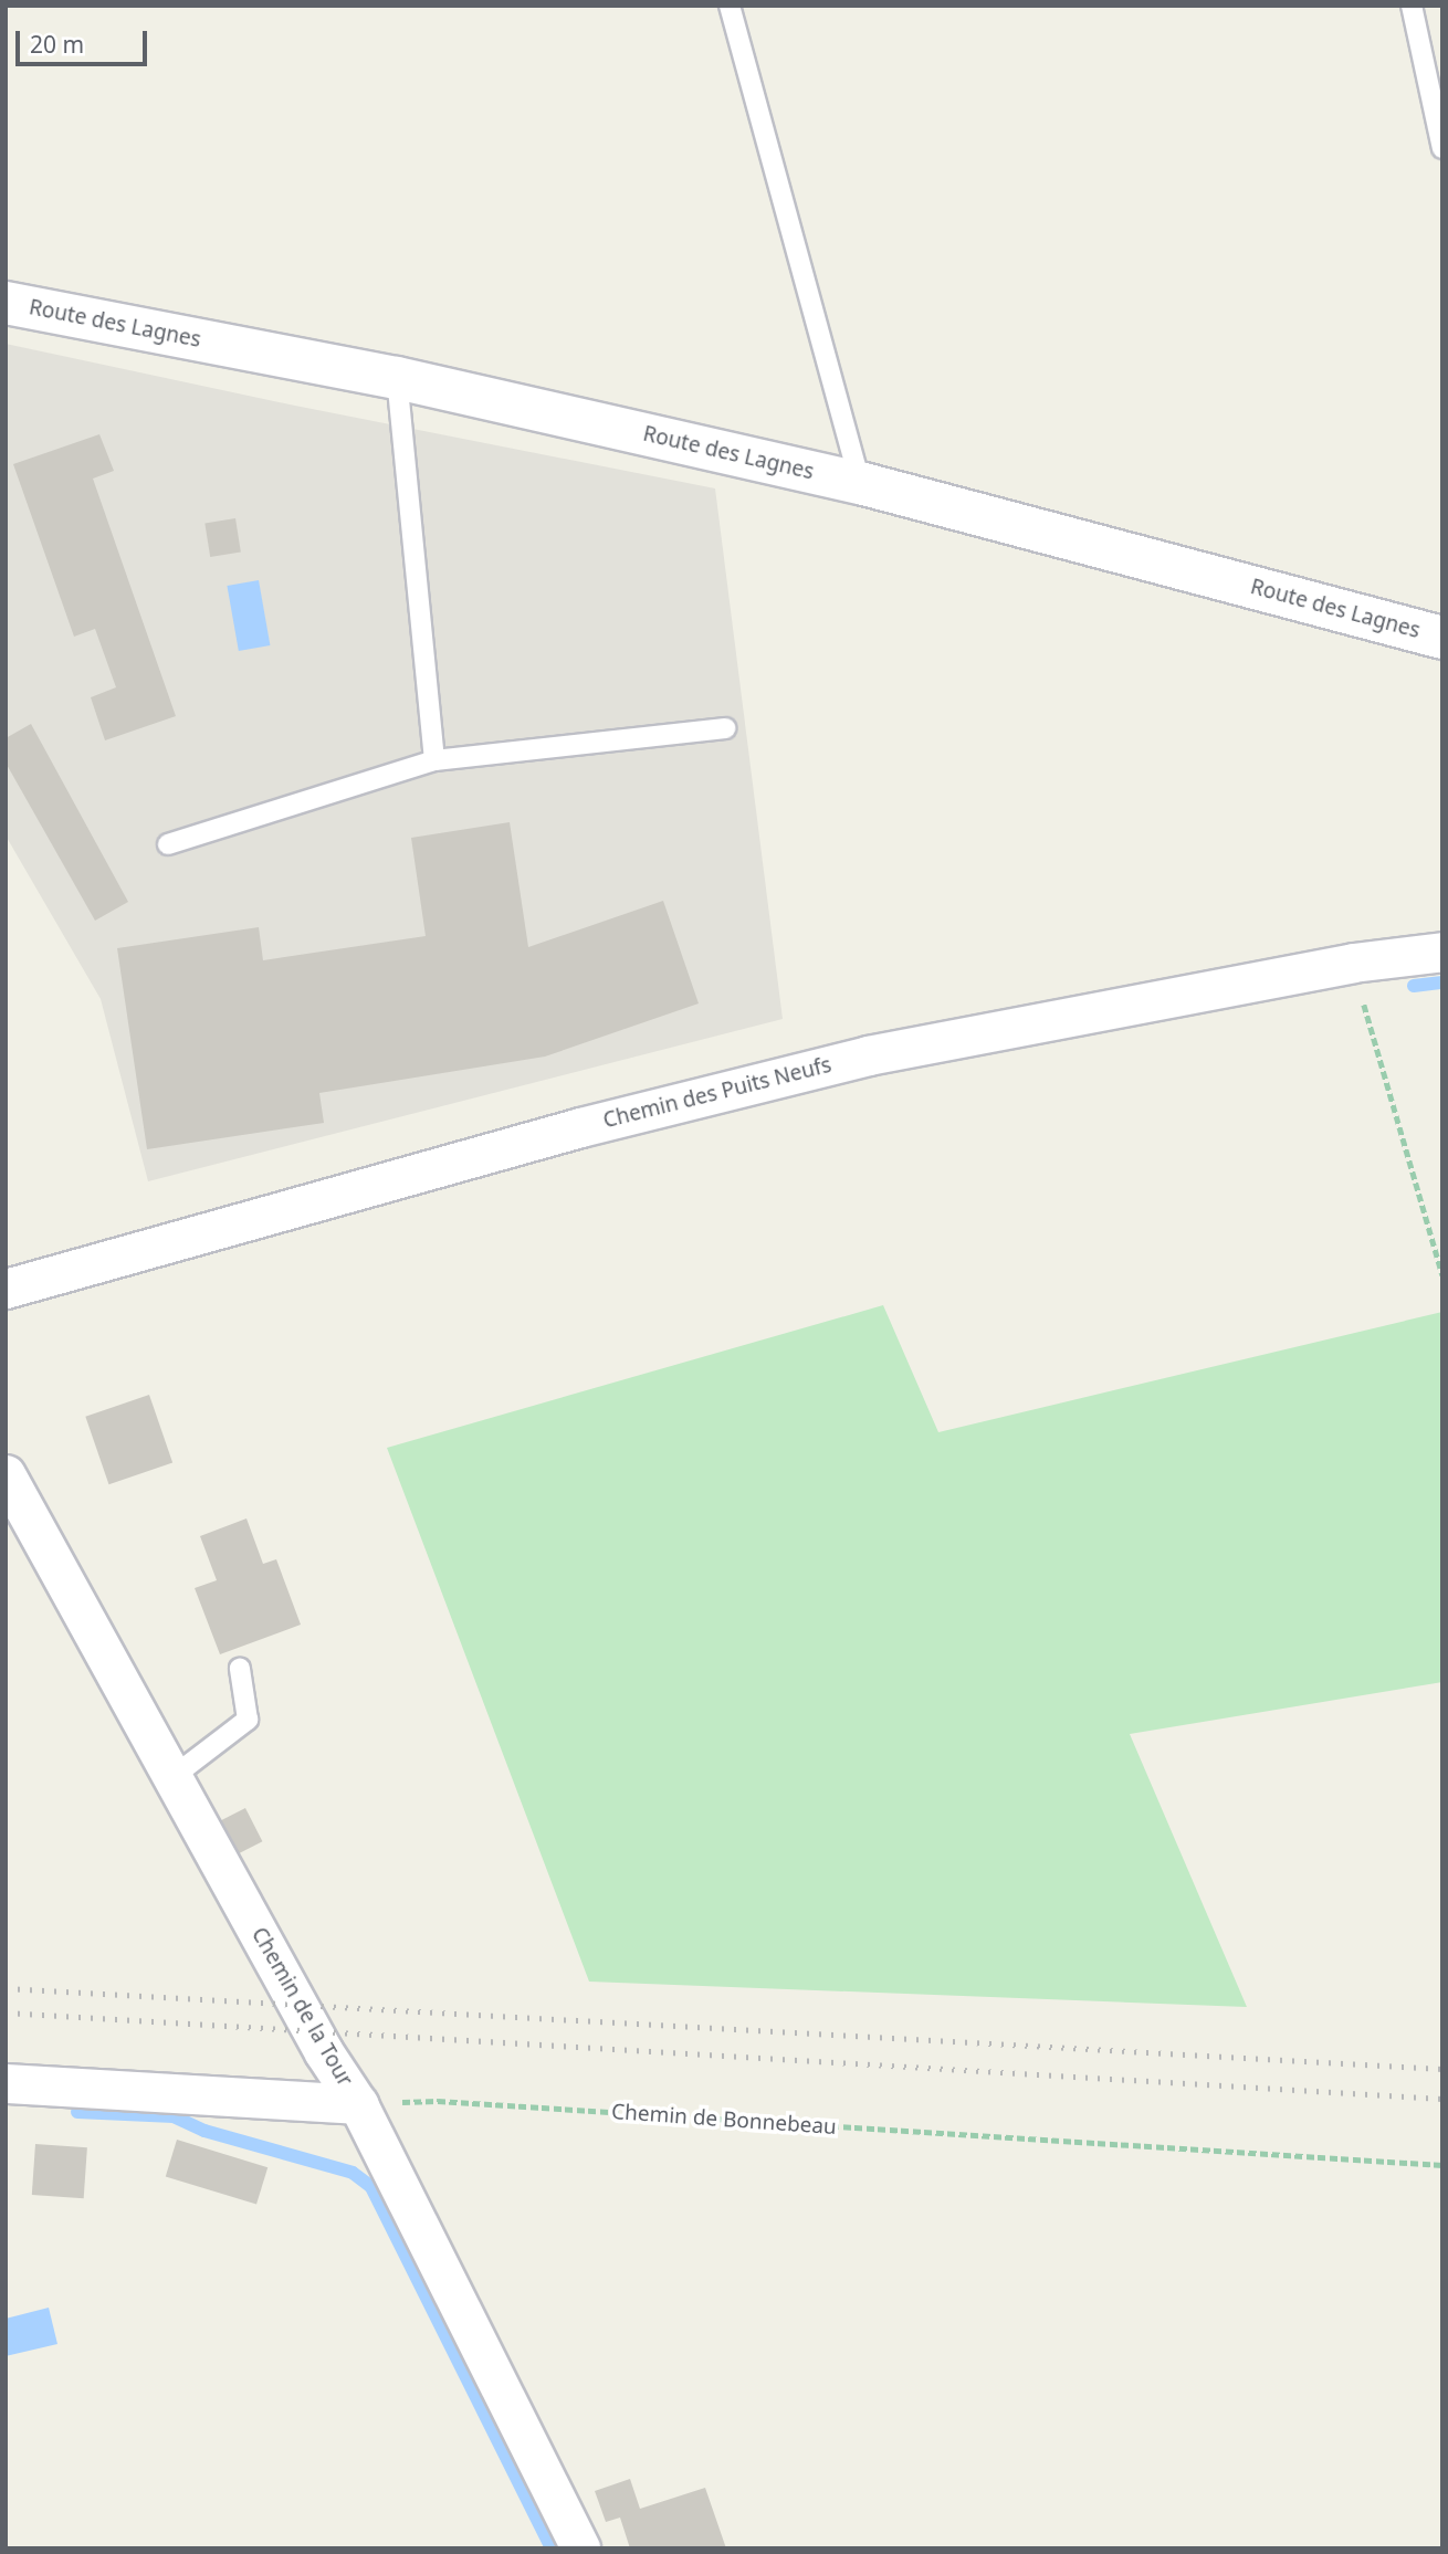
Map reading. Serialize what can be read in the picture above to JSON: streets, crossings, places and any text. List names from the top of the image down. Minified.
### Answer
{"streets":{"street":["Route des Lagnes","Chemin des Puits Neufs","Chemin de la Tour"],"path":["Chemin de Bonnebeau"]},"crossings":[["Chemin de la Tour","Chemin de Bonnebeau"]],"scale_bar":"20 m"}
